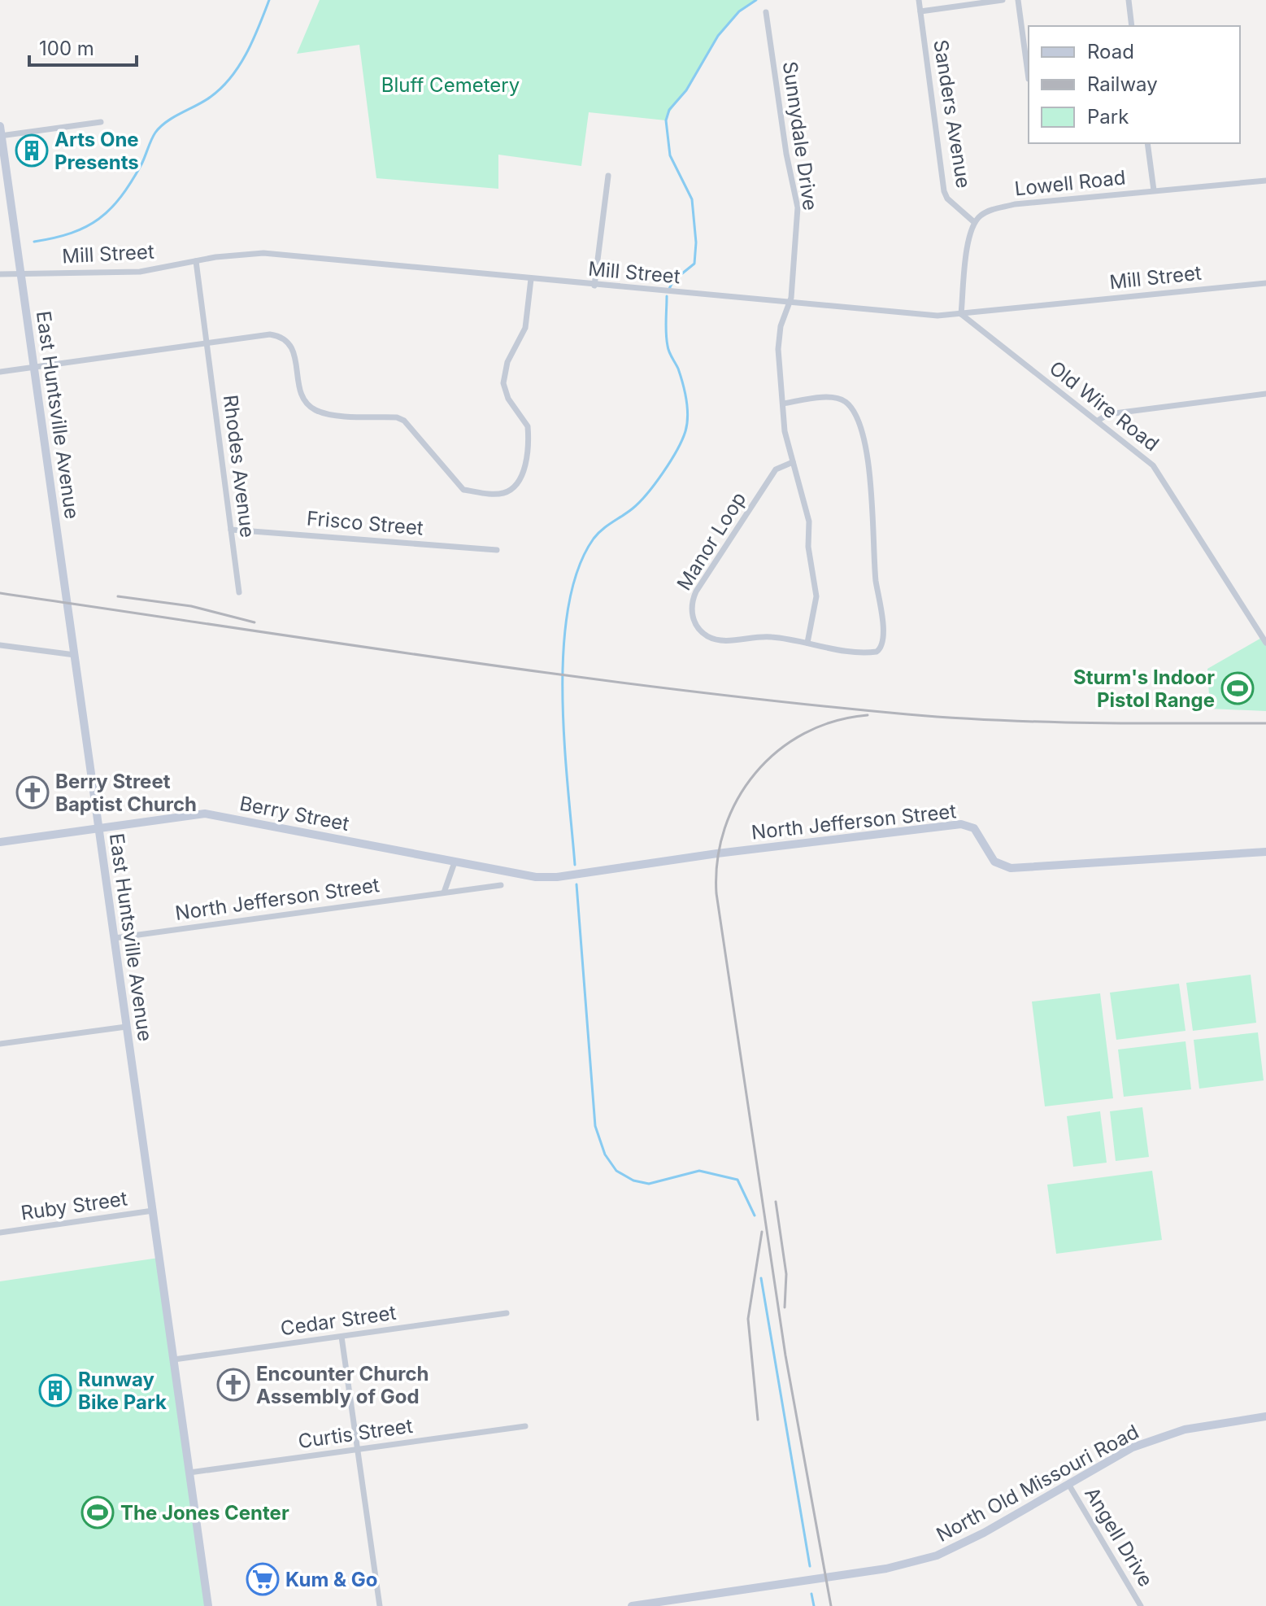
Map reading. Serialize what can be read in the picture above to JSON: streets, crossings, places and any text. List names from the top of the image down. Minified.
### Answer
{"streets":{"main road":["East Huntsville Avenue","Berry Street","North Jefferson Street","North Old Missouri Road"],"street":["Sanders Avenue","Sunnydale Drive","Lowell Road","Mill Street","Old Wire Road","Rhodes Avenue","Frisco Street","Manor Loop","Ruby Street","Cedar Street","Curtis Street","Angell Drive"]},"crossings":[["Sanders Avenue","Lowell Road"],["Sunnydale Drive","Mill Street"],["Sunnydale Drive","Manor Loop"],["Mill Street","Old Wire Road"],["Mill Street","East Huntsville Avenue"],["Mill Street","Rhodes Avenue"],["East Huntsville Avenue","Berry Street"],["East Huntsville Avenue","North Jefferson Street"],["East Huntsville Avenue","Ruby Street"],["East Huntsville Avenue","Cedar Street"],["East Huntsville Avenue","Curtis Street"],["Rhodes Avenue","Frisco Street"],["Berry Street","North Jefferson Street"],["North Old Missouri Road","Angell Drive"]],"parks":["Bluff Cemetery"],"places":{"building":["Arts One Presents","Runway Bike Park"],"sports":["Sturm's Indoor Pistol Range","The Jones Center"],"church":["Berry Street Baptist Church","Encounter Church Assembly of God"],"supermarket":["Kum & Go"]},"legend":["Road","Railway","Park"],"scale_bar":"100 m"}
